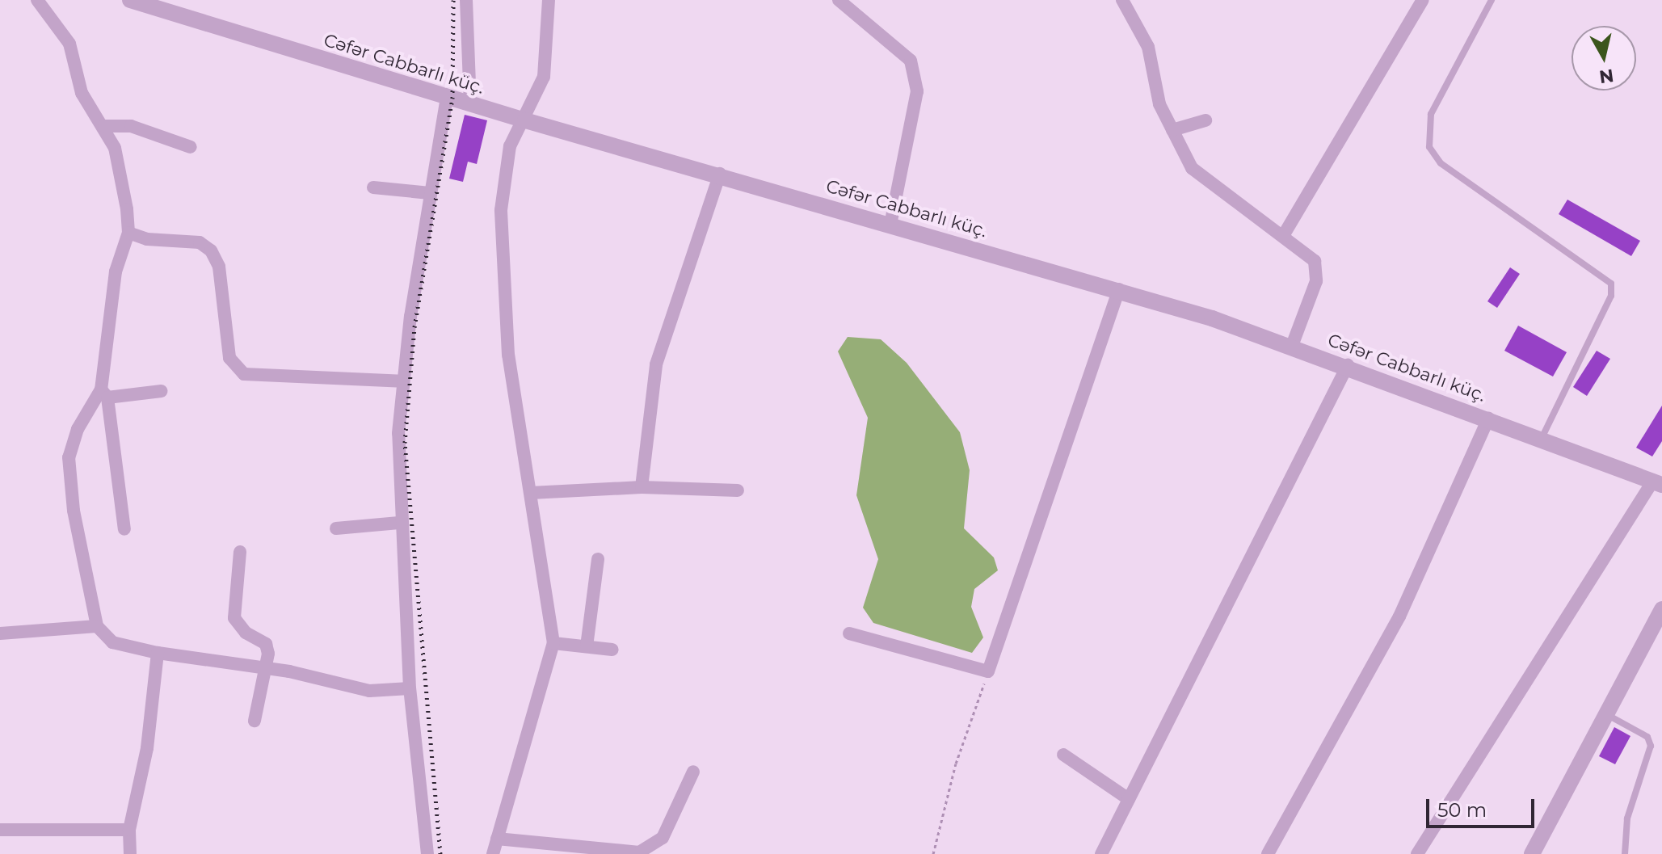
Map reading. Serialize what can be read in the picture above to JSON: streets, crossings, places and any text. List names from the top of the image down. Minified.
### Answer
{"streets":{"street":["Cəfər Cabbarlı küç."]},"scale_bar":"50 m","north":"bottom"}
